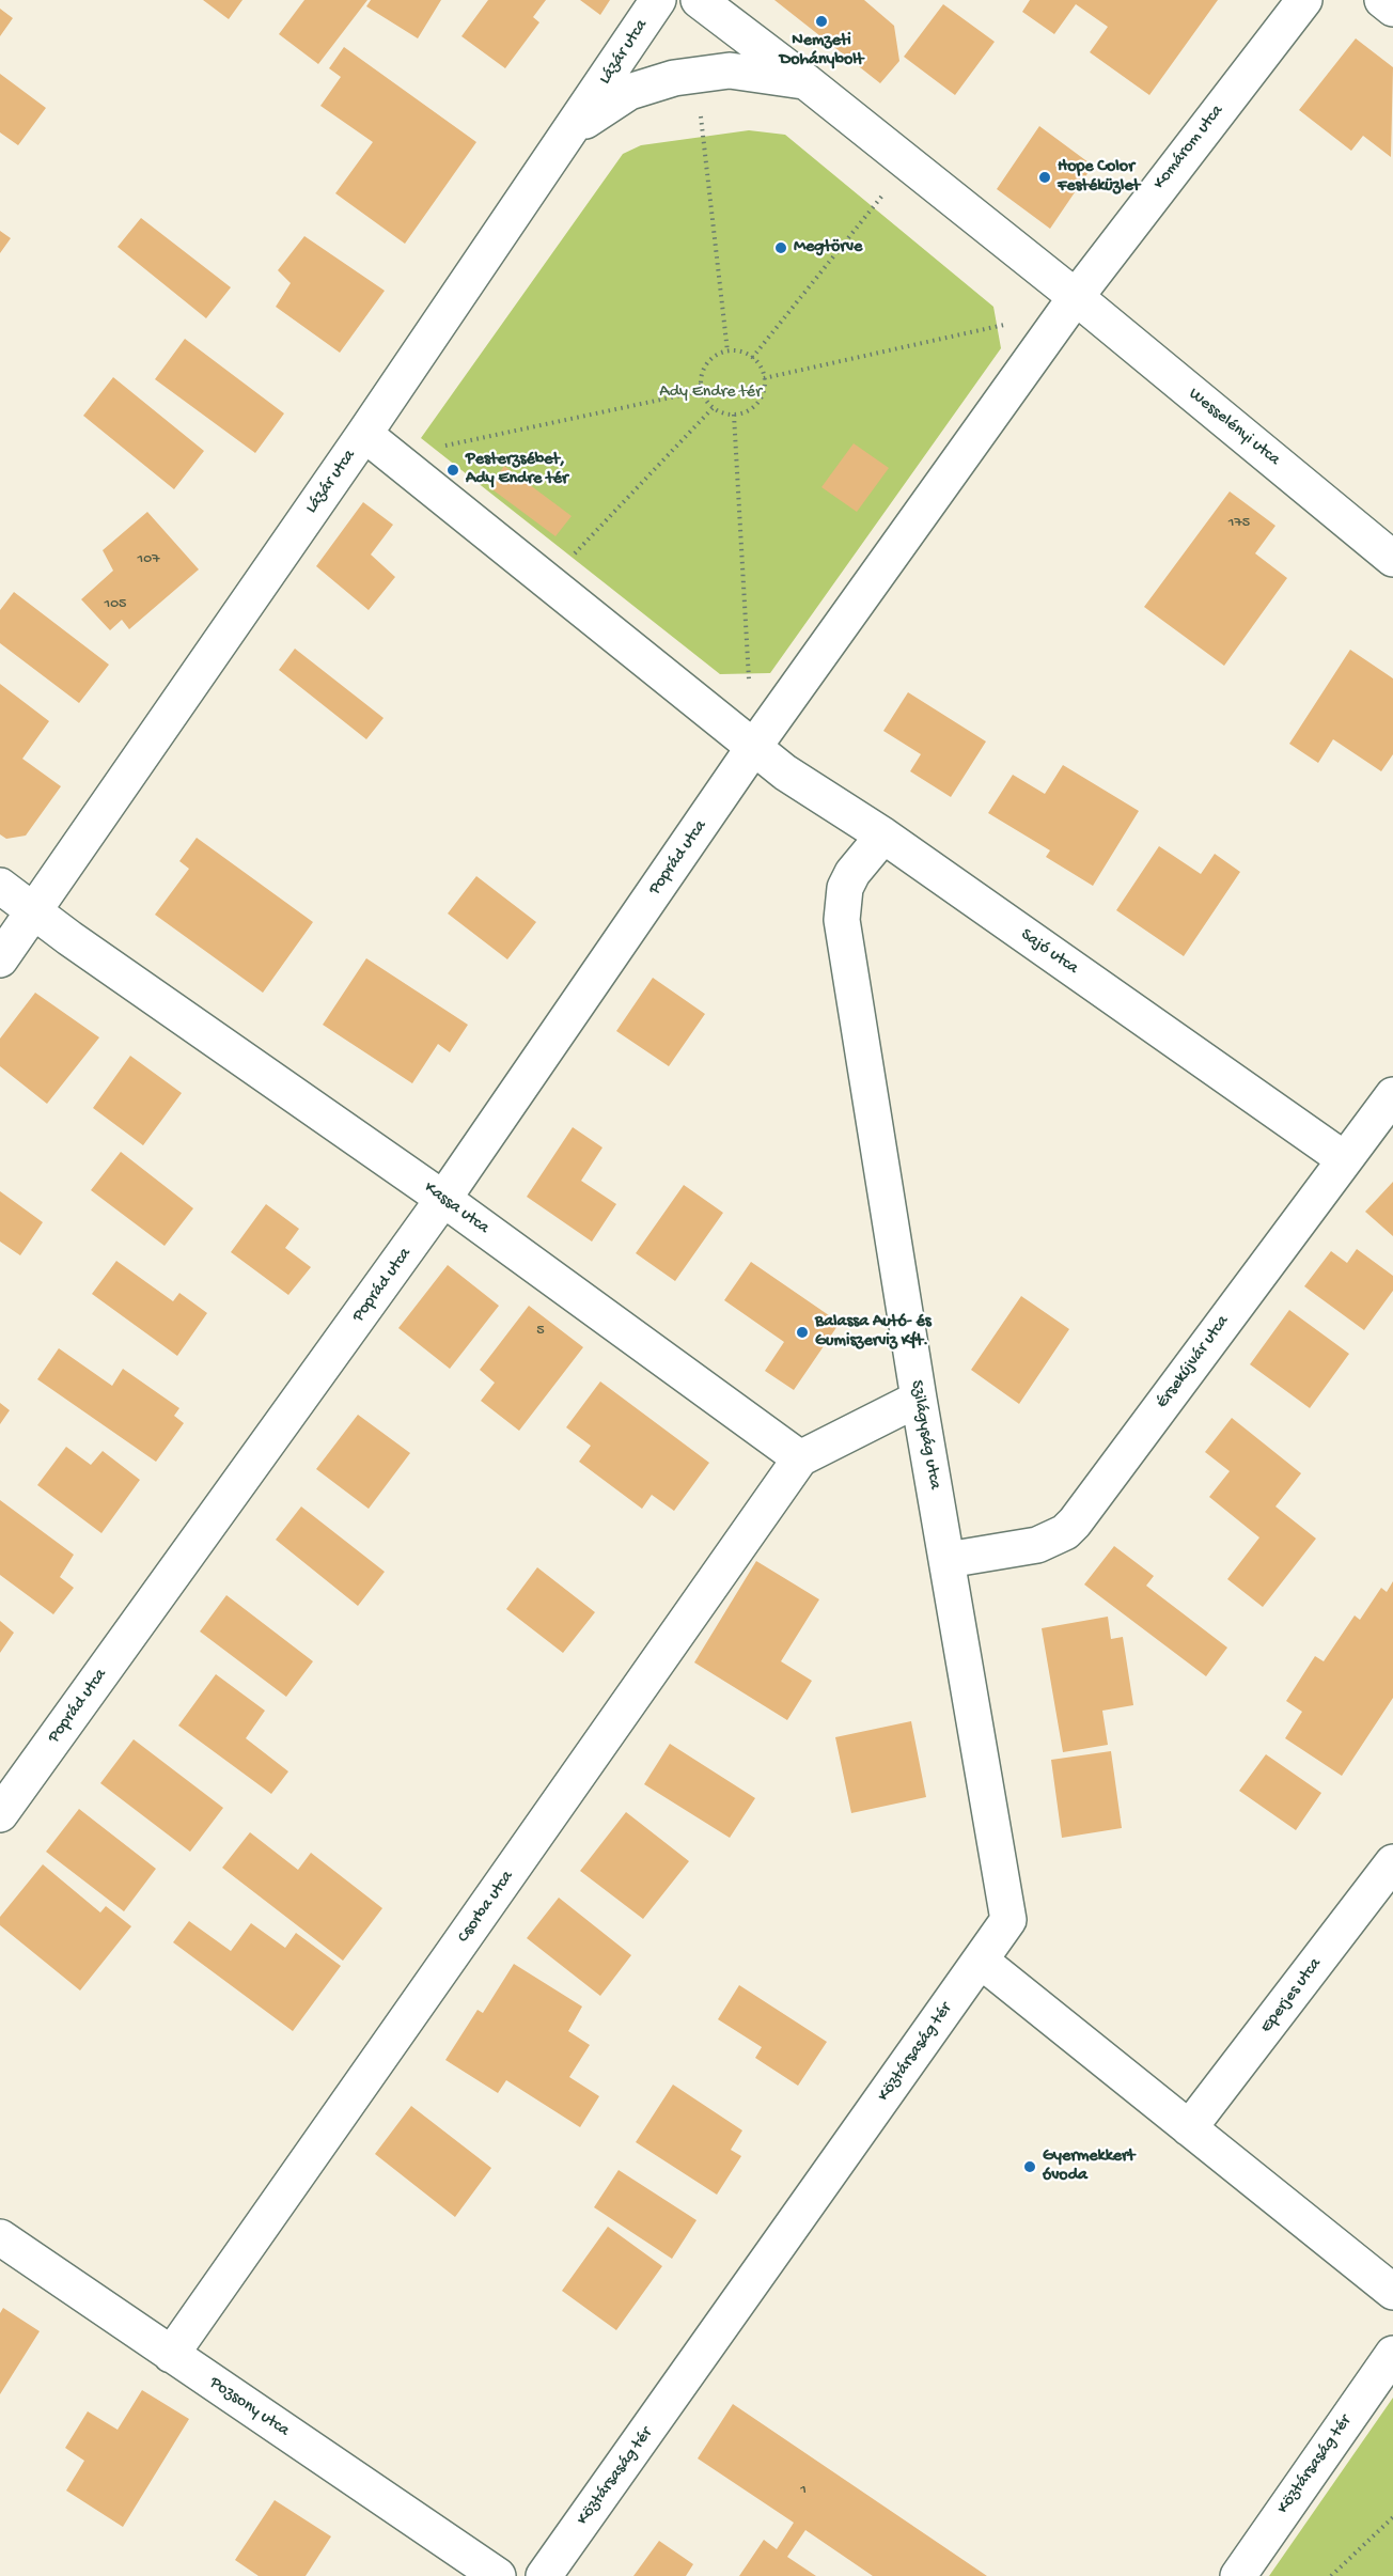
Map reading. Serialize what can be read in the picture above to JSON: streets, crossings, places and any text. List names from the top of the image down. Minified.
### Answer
{"streets":{"street":["Lázár utca","Komárom utca","Wesselényi utca","Poprád utca","Sajó utca","Kassa utca","Érsekújvár utca","Szilágyság utca","Csorba utca","Eperjes utca","Köztársaság tér","Pozsony utca"]},"crossings":[["Lázár utca","Kassa utca"],["Komárom utca","Wesselényi utca"],["Poprád utca","Sajó utca"],["Poprád utca","Kassa utca"],["Sajó utca","Érsekújvár utca"],["Sajó utca","Szilágyság utca"],["Kassa utca","Csorba utca"],["Érsekújvár utca","Szilágyság utca"],["Szilágyság utca","Köztársaság tér"],["Csorba utca","Pozsony utca"]],"parks":["Ady Endre tér"],"places":["Nemzeti Dohánybolt","Hope Color Festéküzlet","Megtörve","Pesterzsébet, Ady Endre tér","Balassa Autó- és Gumiszerviz Kft.","Gyermekkert óvoda"],"house_numbers":["175","107","105","5","1"]}
